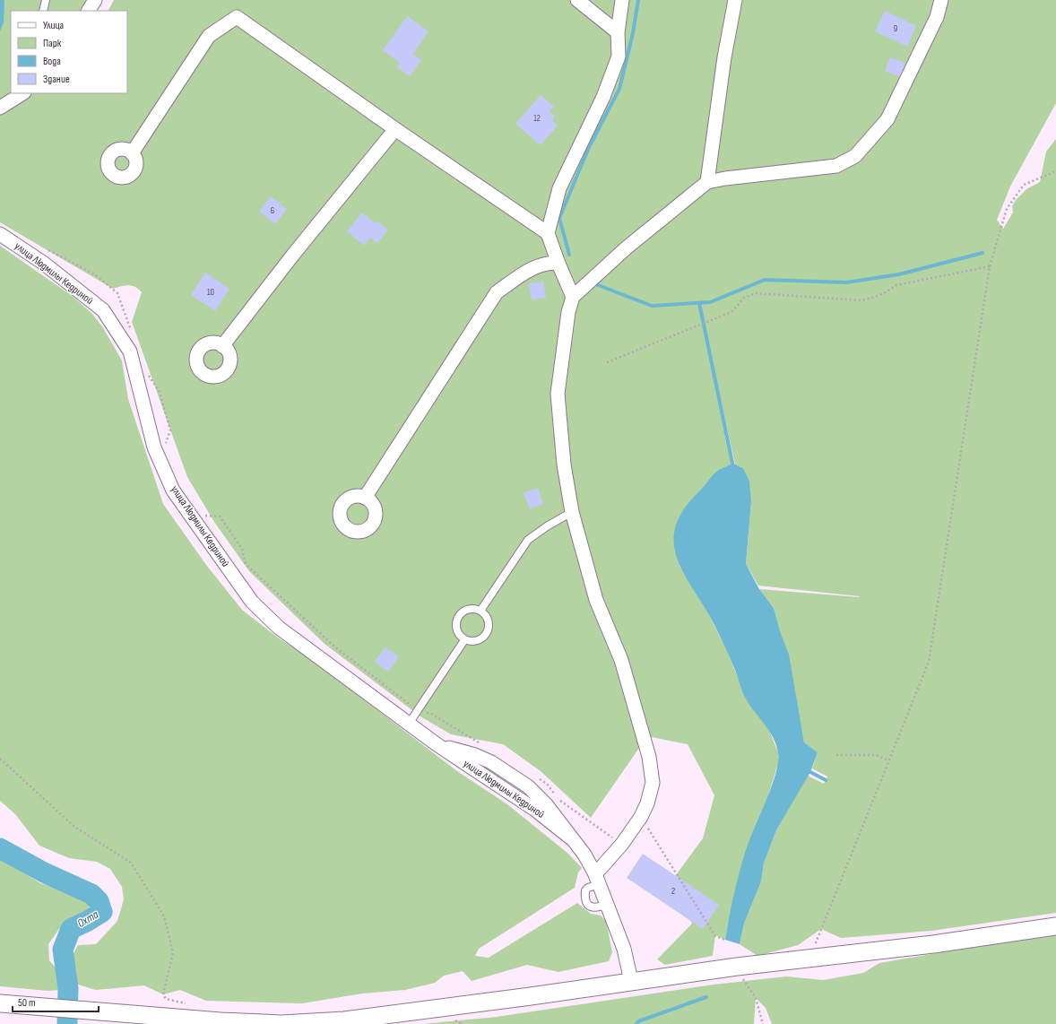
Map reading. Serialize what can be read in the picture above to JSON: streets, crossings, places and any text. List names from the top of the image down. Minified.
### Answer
{"streets":{"street":["улица Людмилы Кедриной"]},"water":["Охта"],"house_numbers":["9","12","6","10","2"],"legend":["Улица","Парк","Вода","Здание"],"scale_bar":"50 m"}
